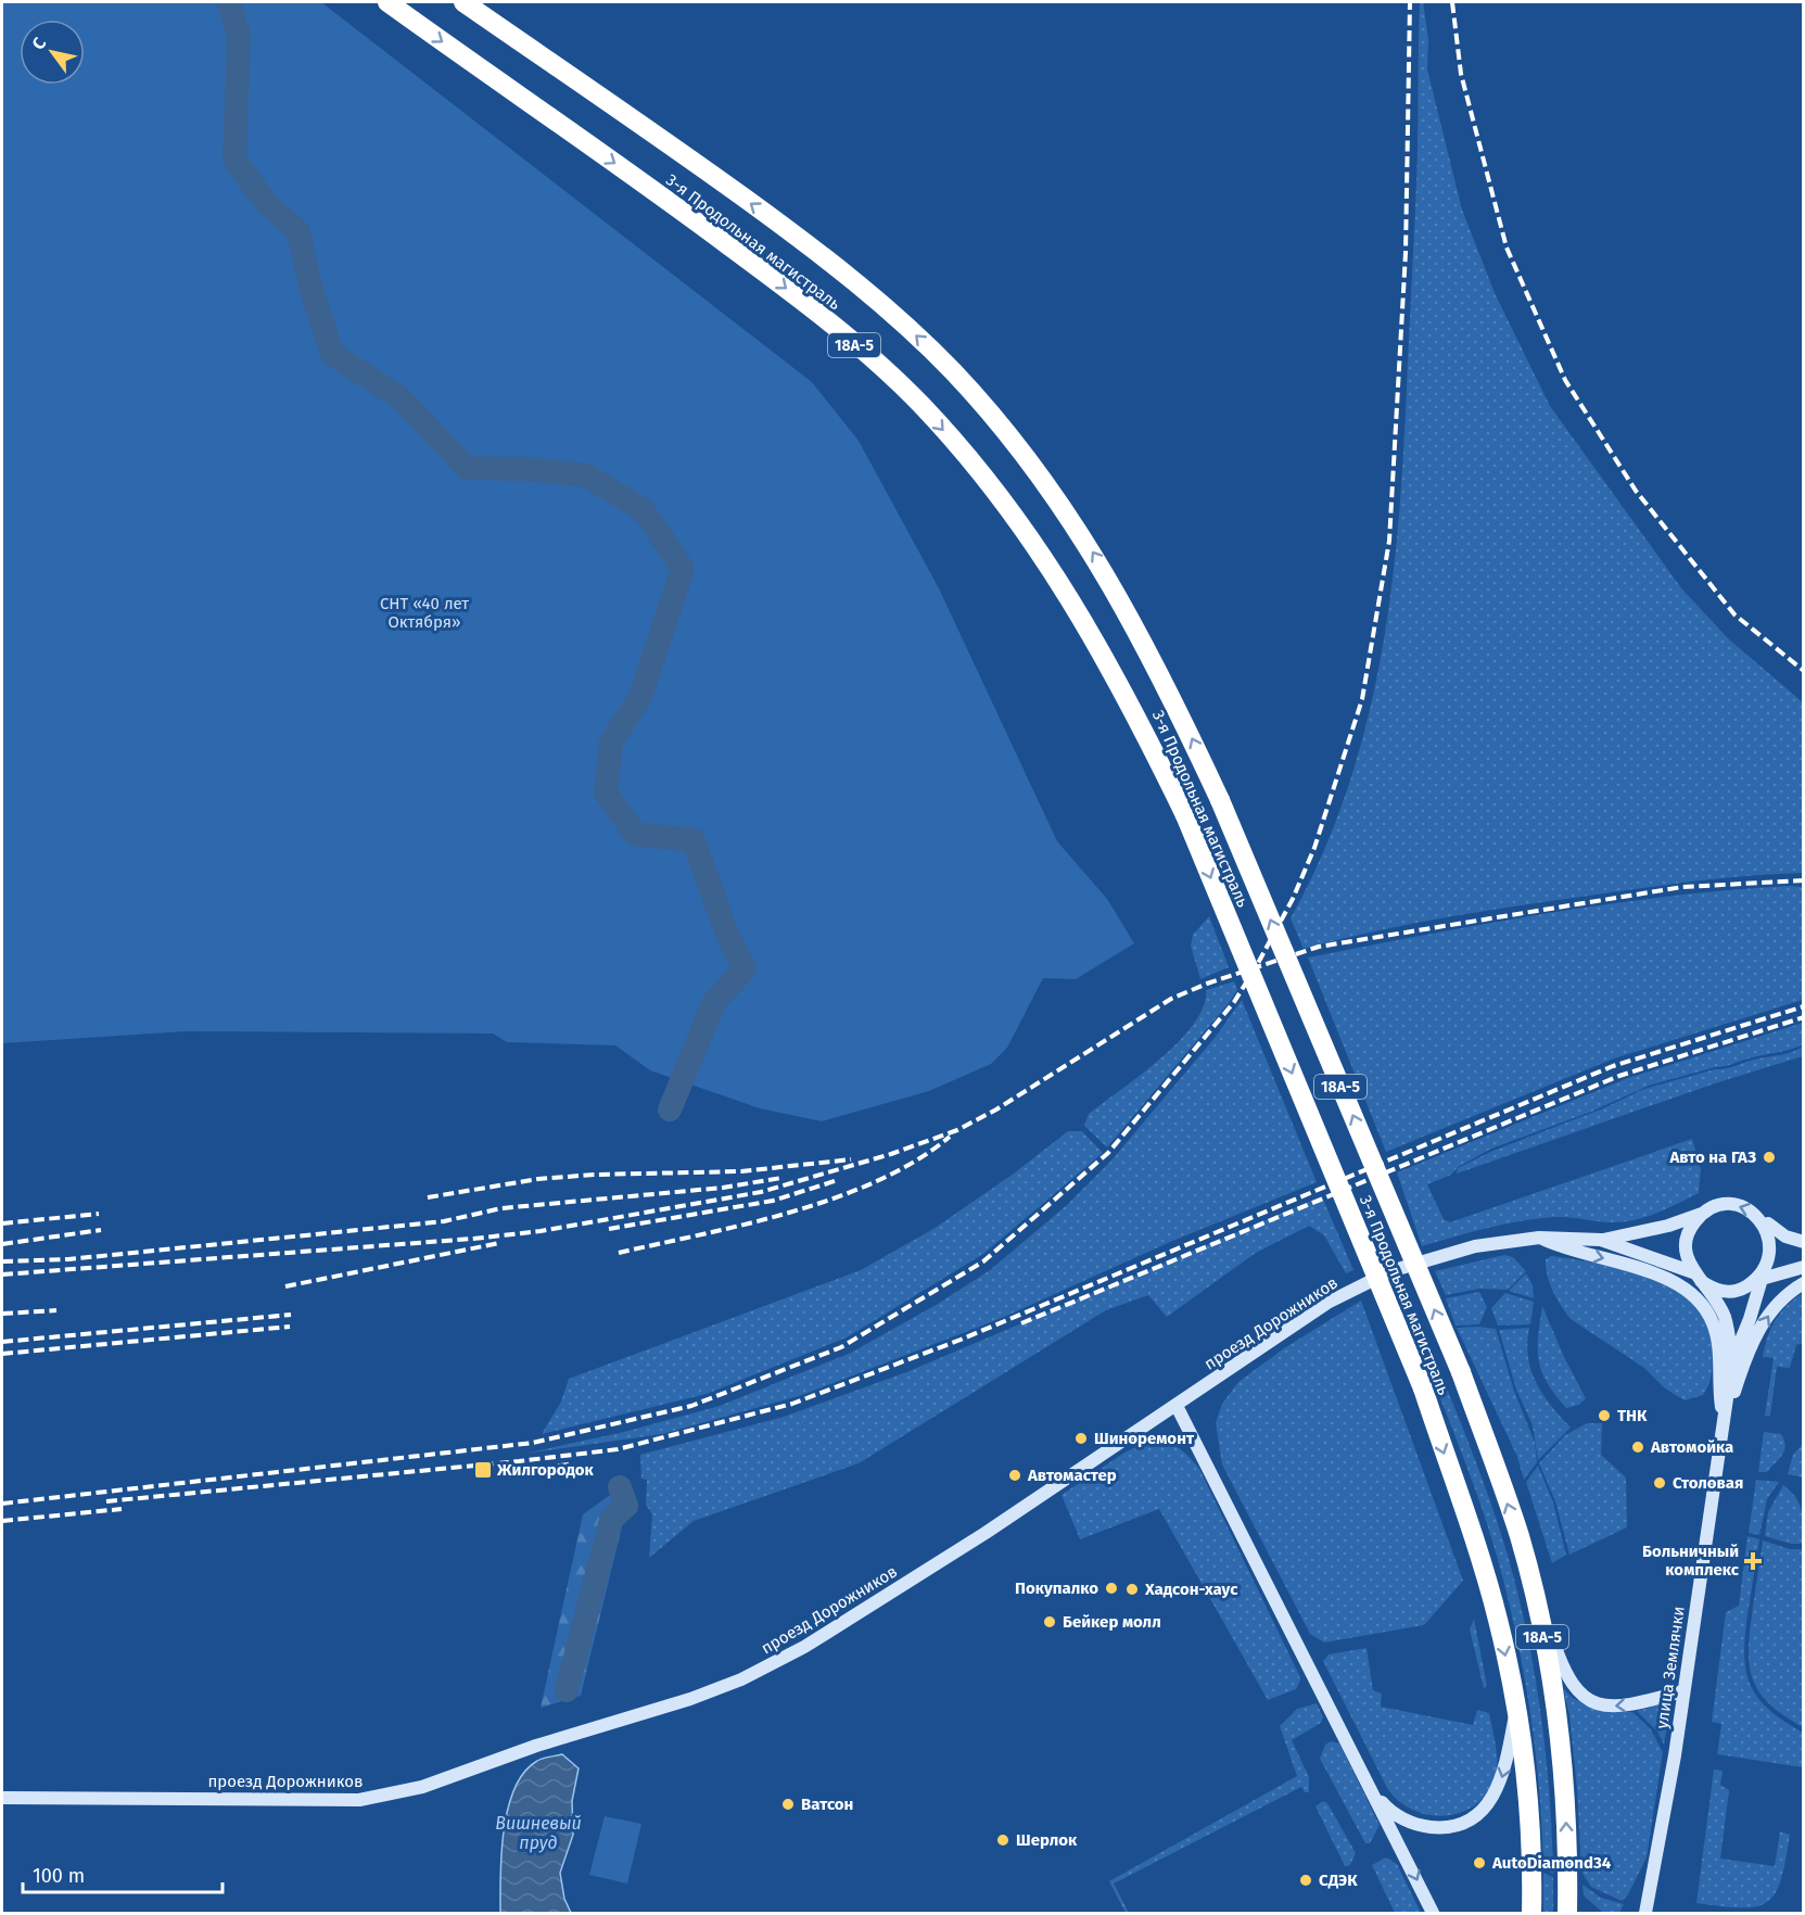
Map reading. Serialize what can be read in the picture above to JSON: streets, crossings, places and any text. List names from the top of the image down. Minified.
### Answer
{"streets":{"highway":["3-я Продольная магистраль","18А-5"],"main road":["проезд Дорожников","улица Землячки"]},"crossings":[["проезд Дорожников","улица Землячки"]],"water":["Вишневый пруд"],"parks":["СНТ «40 лет Октября»"],"places":{"other":["Авто на ГАЗ","ТНК","Шиноремонт","Автомойка","Автомастер","Столовая","Покупалко","Хадсон-хаус","Бейкер молл","Ватсон","Шерлок","AutoDiamond34","СДЭК"],"transit":["Жилгородок"],"health":["Больничный комплекс"]},"scale_bar":"100 m","north":"top left"}
